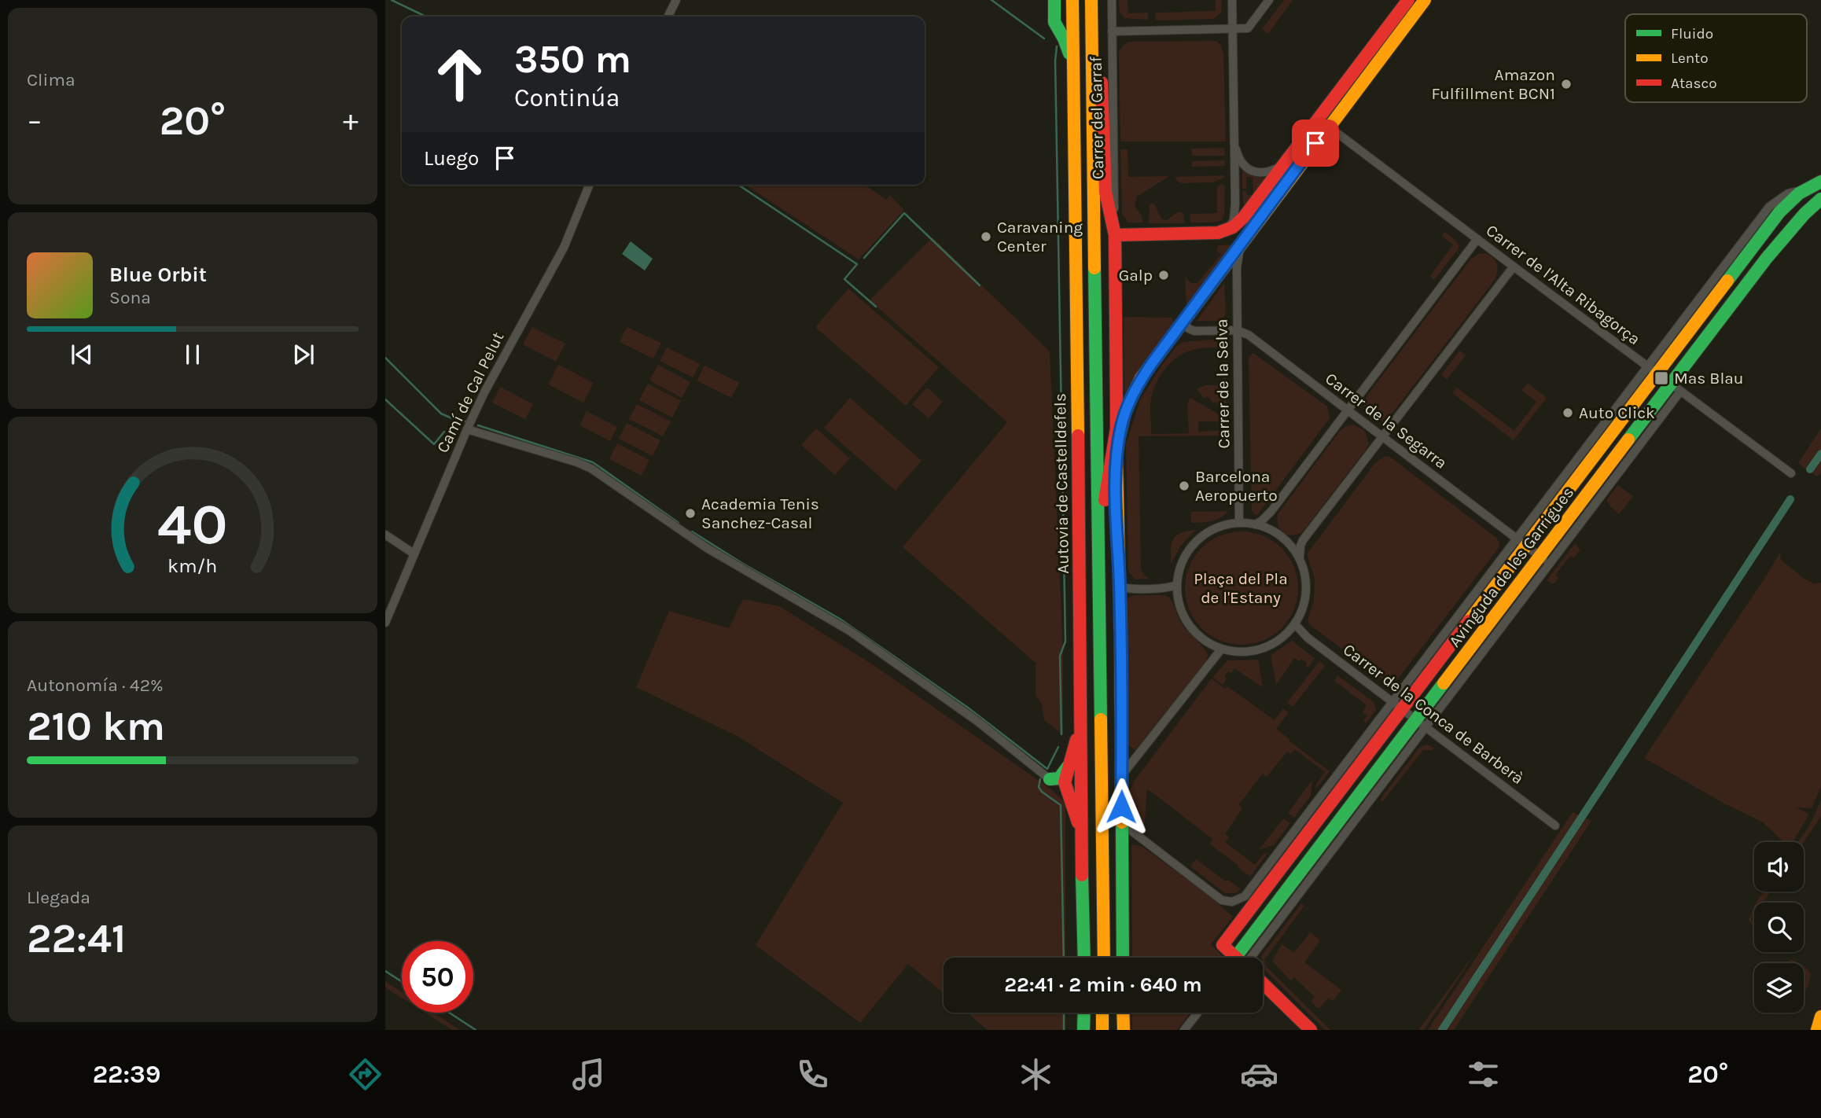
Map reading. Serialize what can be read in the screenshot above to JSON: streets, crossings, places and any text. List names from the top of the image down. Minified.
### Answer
{"streets":{"main road":["Autovia de Castelldefels","Avinguda de les Garrigues"],"street":["Carrer del Garraf","Carrer de l'Alta Ribagorça","Carrer de la Selva","Camí de Cal Pelut","Carrer de la Segarra","Carrer de la Conca de Barberà"]},"crossings":[["Carrer de l'Alta Ribagorça","Avinguda de les Garrigues"],["Carrer de la Selva","Carrer de la Segarra"],["Carrer de la Selva","Carrer de la Conca de Barberà"],["Carrer de la Segarra","Avinguda de les Garrigues"],["Avinguda de les Garrigues","Carrer de la Conca de Barberà"]],"parks":["Plaça del Pla de l'Estany"],"places":{"other":["Amazon Fulfillment BCN1","Caravaning Center","Galp","Auto Click","Barcelona Aeropuerto","Academia Tenis Sanchez-Casal"],"transit":["Mas Blau"]},"legend":["Fluido","Lento","Atasco"],"page":{"tile":["Clima",["Autonomía · 42%","210 km"],["Llegada","22:41"]],"turn":["350 m","Continúa"],"heat":["−","20°","+"],"then":"Luego","song":["Blue Orbit","Sona"],"limit":"50","trip":"22:41 · 2 min · 640 m","tabs":["22:39","20°"],"gauge":["40","km/h"]}}
